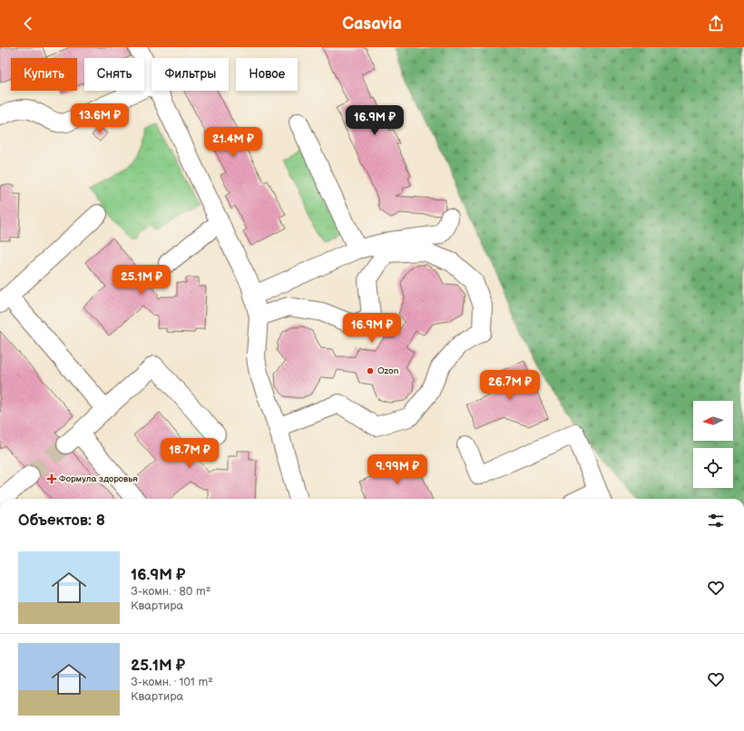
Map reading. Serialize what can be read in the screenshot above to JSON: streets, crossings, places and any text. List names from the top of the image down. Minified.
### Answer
{"places":{"other":["Ozon"],"health":["Формула здоровья"]},"north":"left","page":{"header":"Casavia","chip":["Купить","Снять","Фильтры","Новое"],"price":["13.6M ₽","16.9M ₽","21.4M ₽","25.1M ₽","16.9M ₽","26.7M ₽","18.7M ₽","9.99M ₽"],"heading":"Объектов: 8","list":[{"name":"16.9M ₽","note":"3-комн. · 80 m² · Квартира"},{"name":"25.1M ₽","note":"3-комн. · 101 m² · Квартира"}]}}
